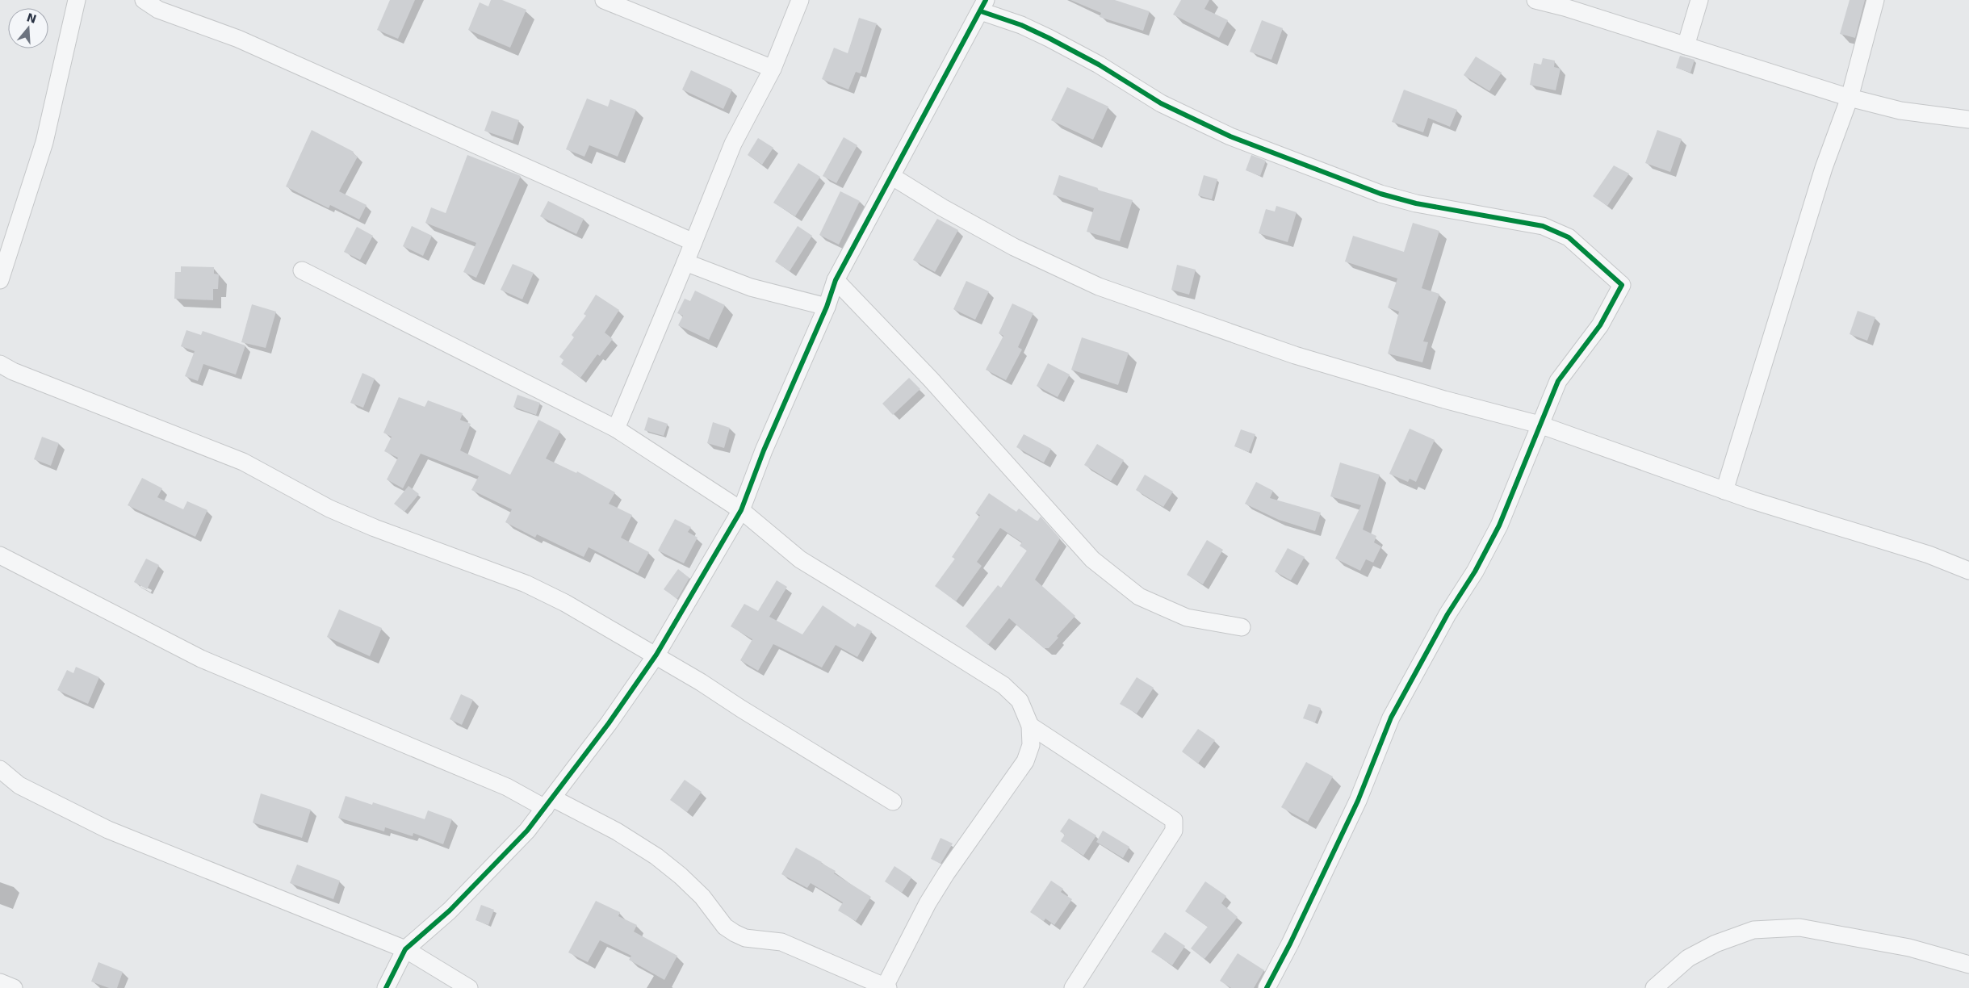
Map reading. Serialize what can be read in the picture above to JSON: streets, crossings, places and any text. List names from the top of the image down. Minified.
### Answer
{"north":"top"}
